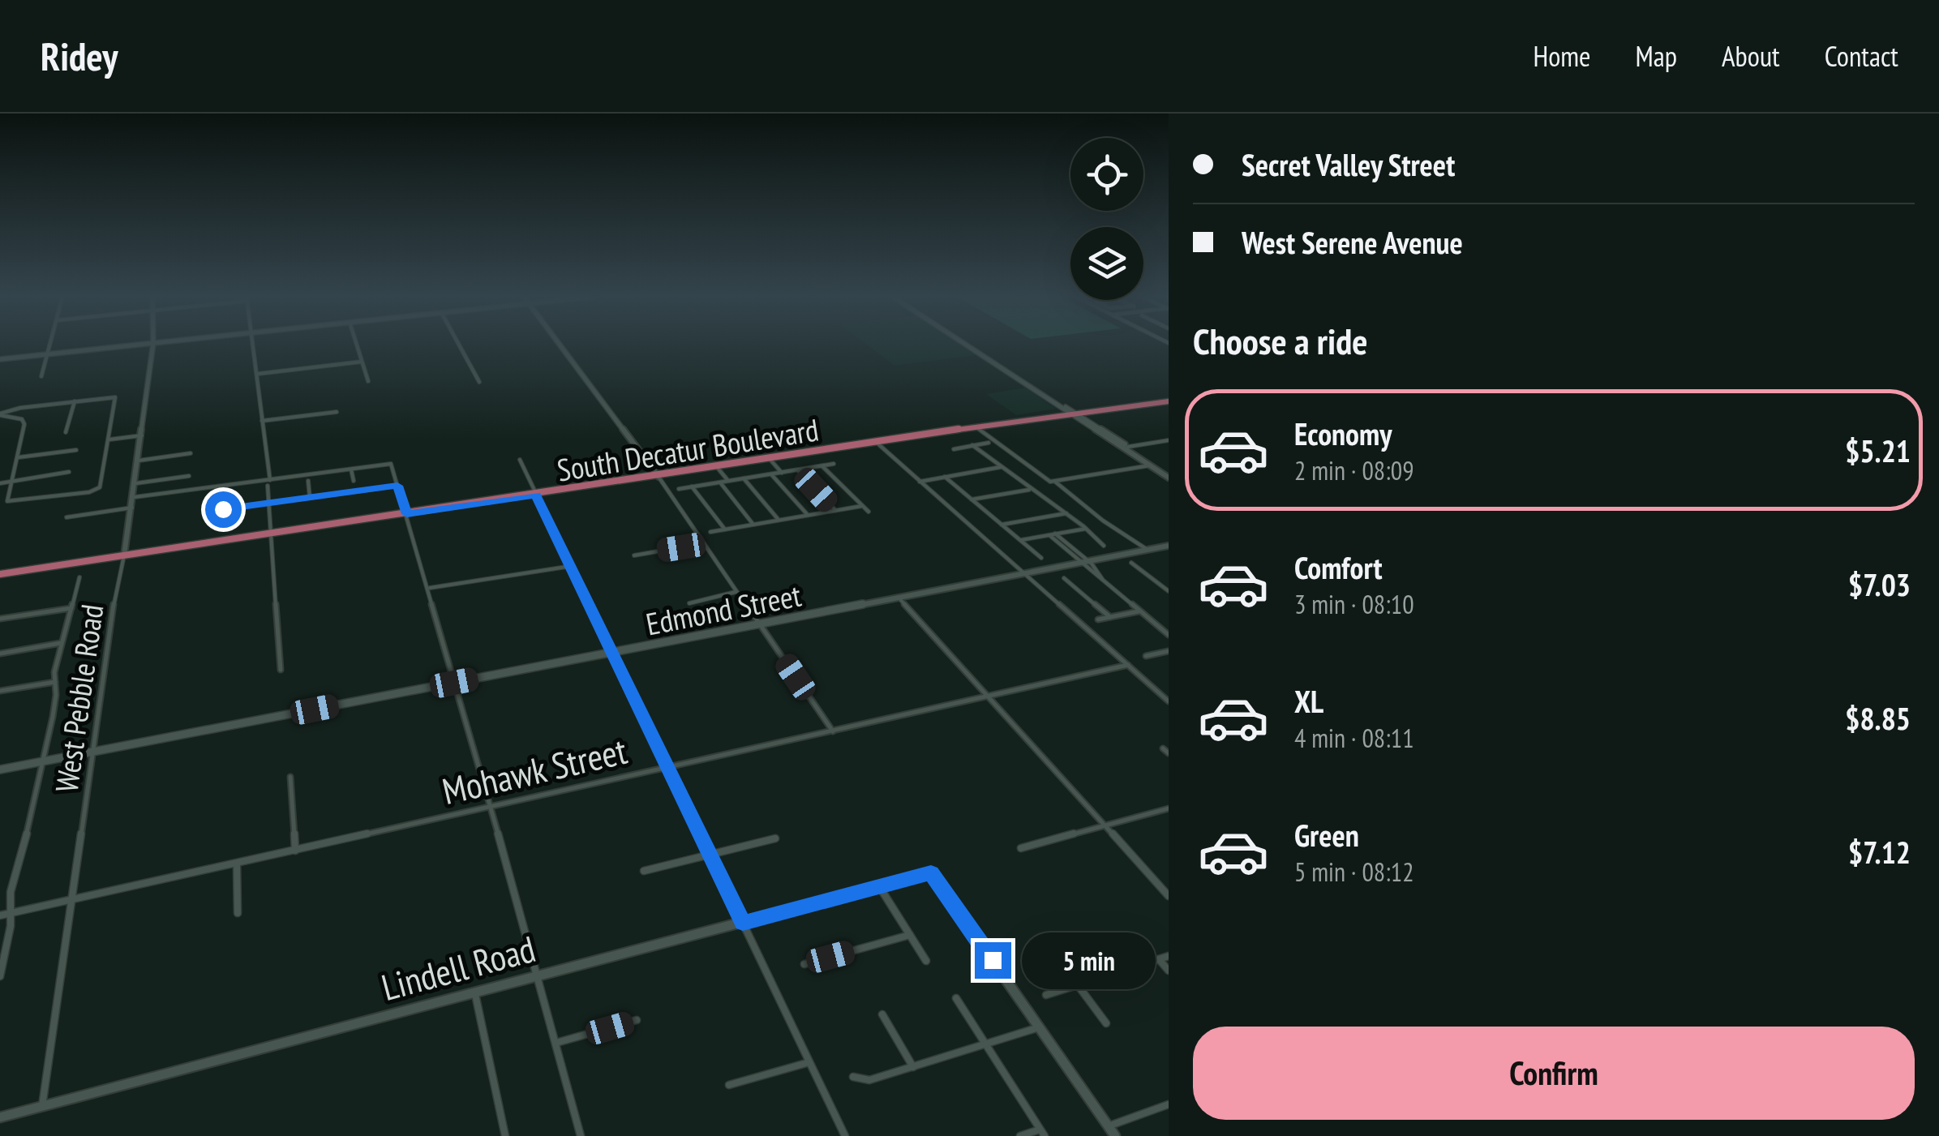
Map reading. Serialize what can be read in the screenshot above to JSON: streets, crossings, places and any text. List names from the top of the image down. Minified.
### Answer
{"streets":{"main road":["South Decatur Boulevard"],"street":["Edmond Street","West Pebble Road","Mohawk Street","Lindell Road"]},"crossings":[["South Decatur Boulevard","West Pebble Road"],["Edmond Street","West Pebble Road"],["West Pebble Road","Mohawk Street"],["West Pebble Road","Lindell Road"]],"page":{"header":"Ridey","nav":["Home","Map","About","Contact"],"banner":["Secret Valley Street","West Serene Avenue"],"heading":"Choose a ride","list":[{"name":"Economy","note":"2 min · 08:09","value":"$5.21"},{"name":"Comfort","note":"3 min · 08:10","value":"$7.03"},{"name":"XL","note":"4 min · 08:11","value":"$8.85"},{"name":"Green","note":"5 min · 08:12","value":"$7.12"}],"bubble":"5 min","buttons":"Confirm"}}
